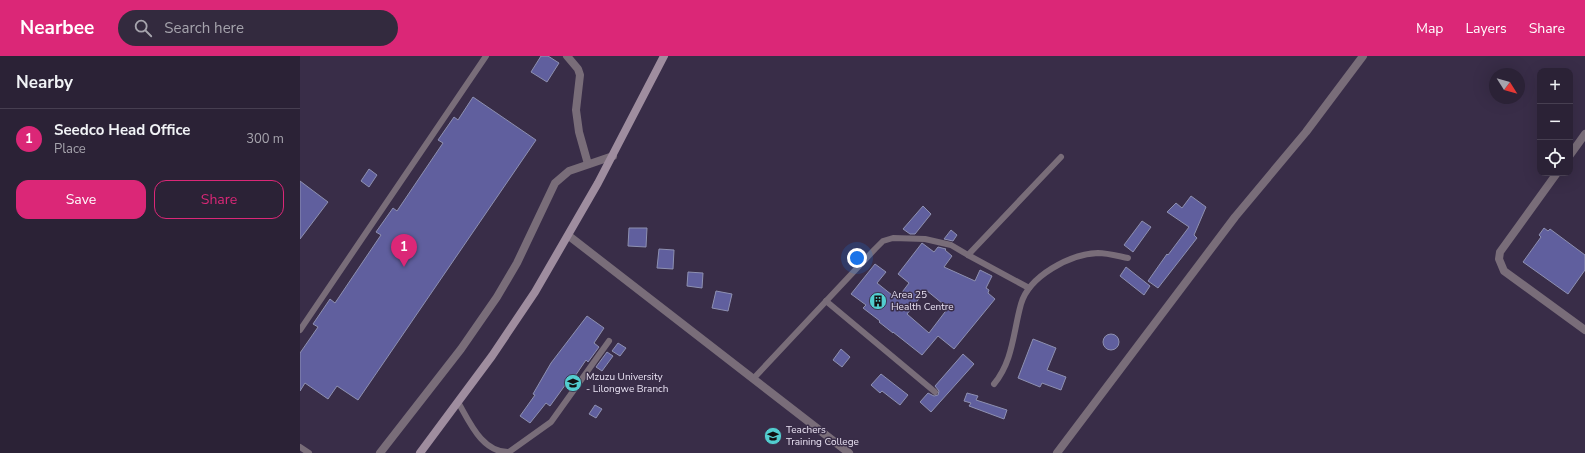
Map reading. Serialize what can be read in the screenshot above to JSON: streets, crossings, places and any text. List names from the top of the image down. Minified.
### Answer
{"places":{"building":["Area 25 Health Centre"],"school or university":["Mzuzu University - Lilongwe Branch","Teachers Training College"]},"north":"bottom right","page":{"header":"Nearbee","search":"Search here","nav":["Map","Layers","Share"],"heading":"Nearby","map_buttons":["+","−"],"list":[{"mark":"1","name":"Seedco Head Office","note":"Place","value":"300 m"}],"buttons":["Save","Share"],"pins":"1"}}
